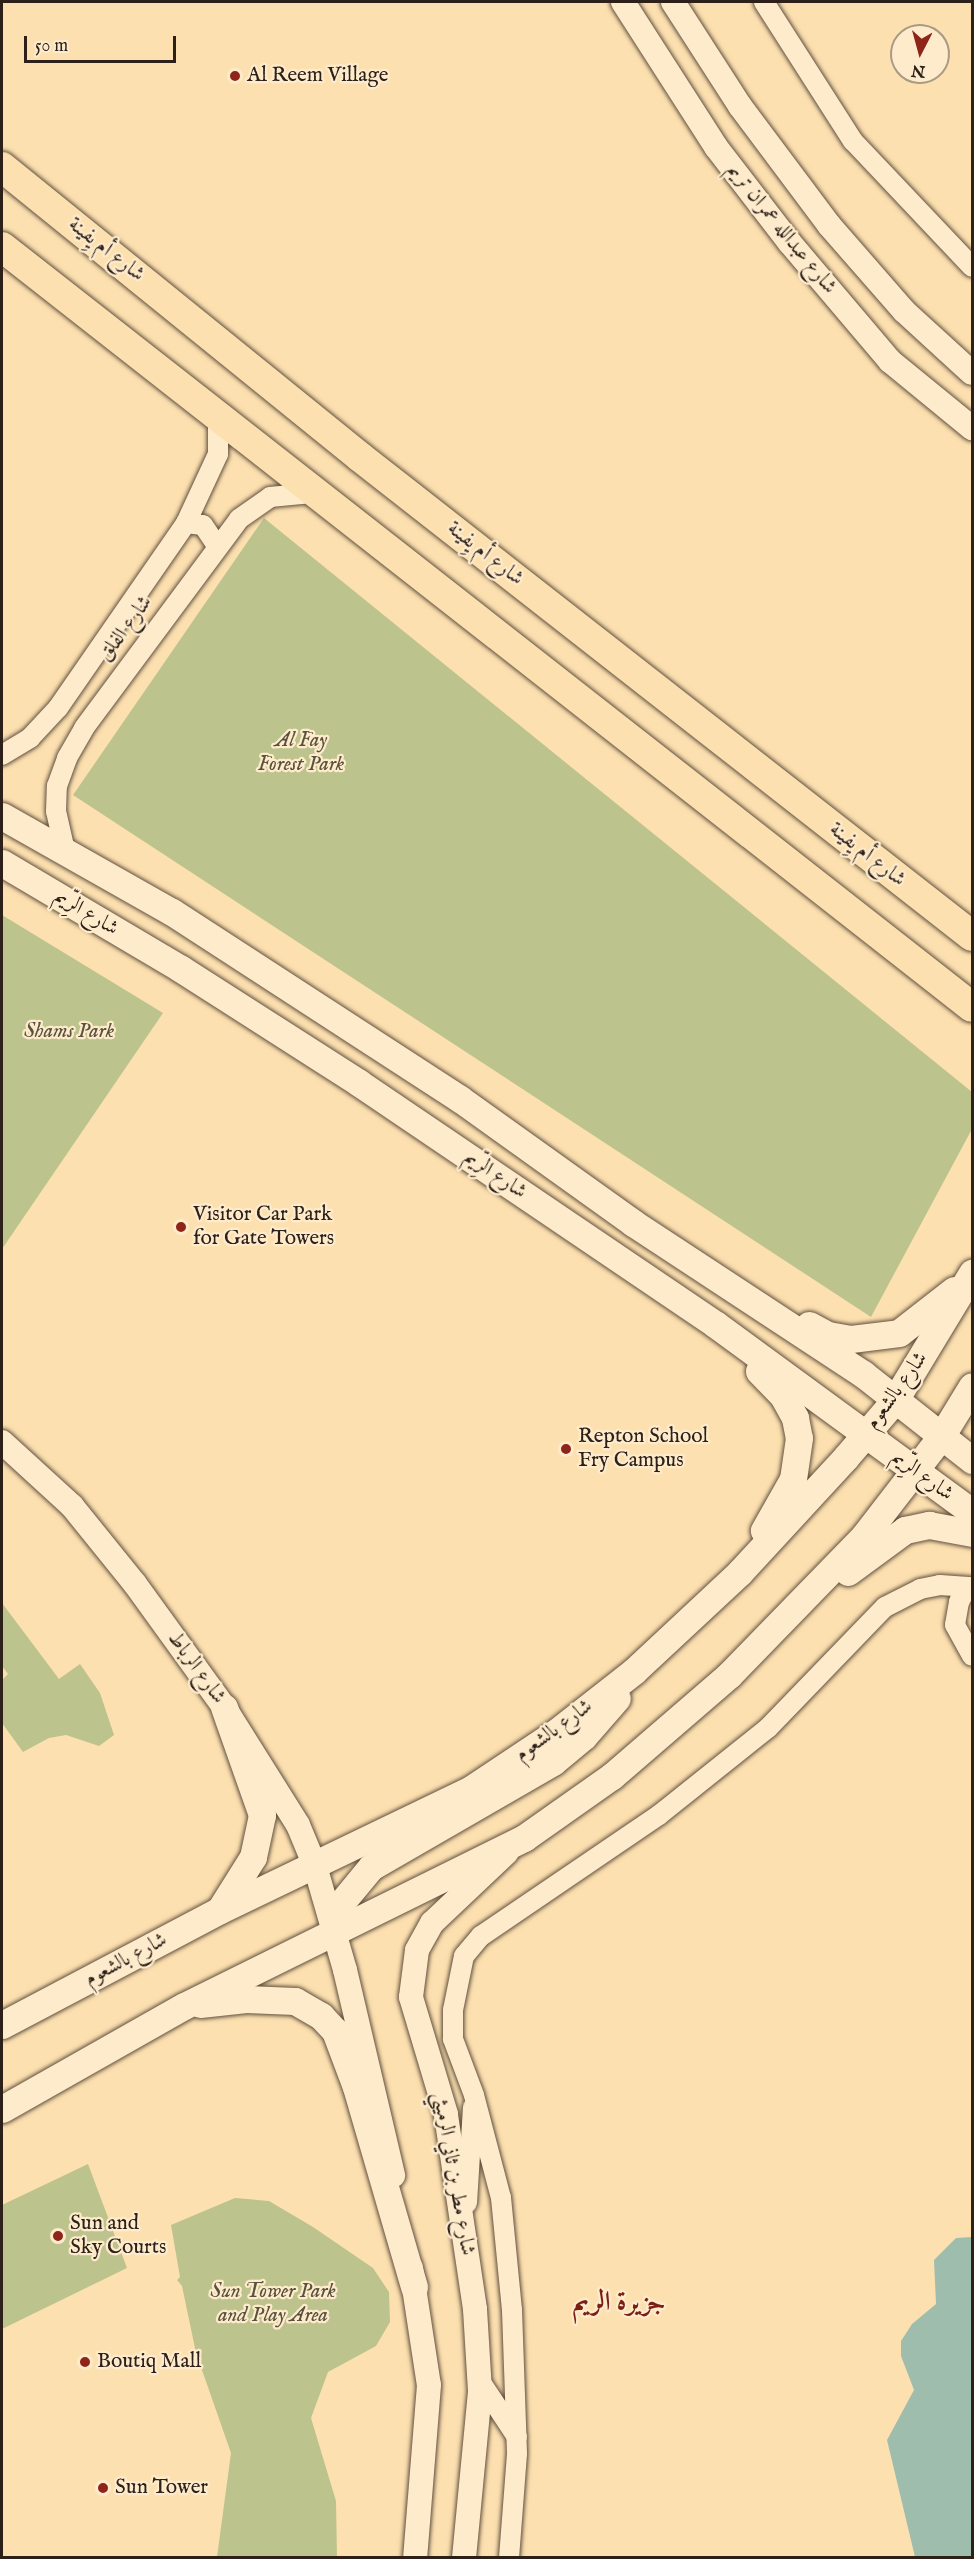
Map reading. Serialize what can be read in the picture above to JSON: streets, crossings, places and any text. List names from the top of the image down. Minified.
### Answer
{"streets":{"main road":["شارع أم يِفينة","شارع الرِّيم","شارع بالشعوم"],"street":["شارع عبدالله عمران تريم","شارع الفلق","شارع الرباط","شارع مطر بن ثاني الرميثي"]},"crossings":[["شارع الفلق","شارع الرِّيم"],["شارع الرِّيم","شارع بالشعوم"],["شارع بالشعوم","شارع الرباط"]],"districts":["جزيرة الريم"],"parks":["Al Fay Forest Park","Shams Park","Sun Tower Park and Play Area"],"places":["Al Reem Village","Visitor Car Park for Gate Towers","Repton School Fry Campus","Sun and Sky Courts","Boutiq Mall","Sun Tower"],"scale_bar":"50 m","north":"bottom"}
